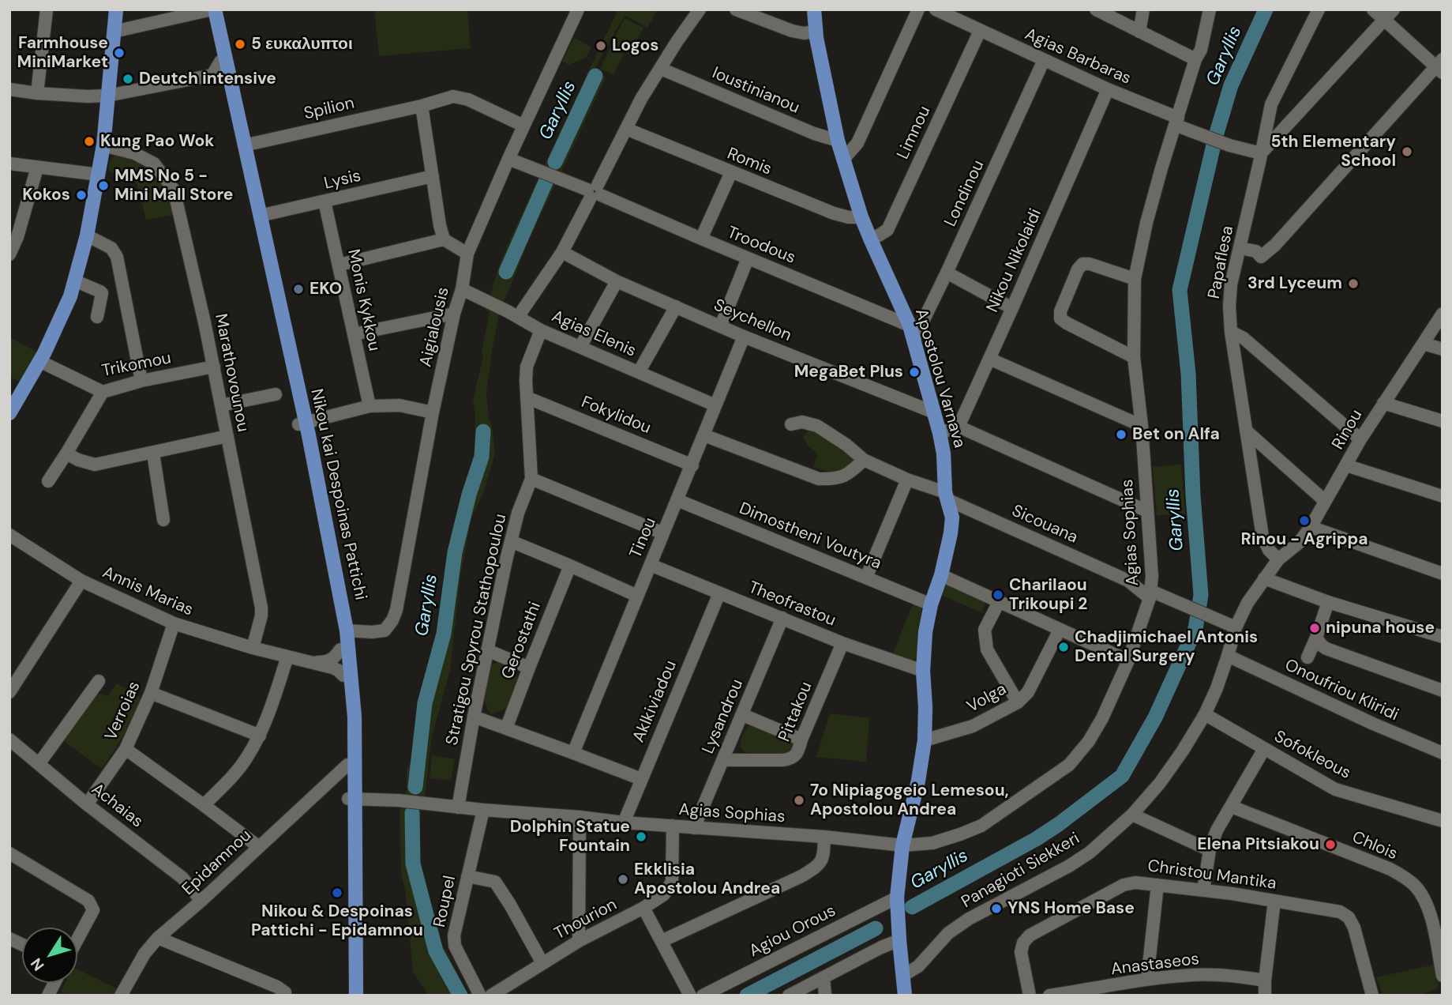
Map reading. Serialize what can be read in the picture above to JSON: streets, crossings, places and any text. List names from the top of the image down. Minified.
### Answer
{"streets":{"main road":["Apostolou Varnava","Nikou kai Despoinas Pattichi"],"street":["Agias Barbaras","Ioustinianou","Spilion","Limnou","Romis","Lysis","Londinou","Troodous","Nikou Nikolaidi","Papaflesa","Monis Kykkou","Seychellon","Aigialousis","Agias Elenis","Trikomou","Marathovounou","Fokylidou","Rinou","Sicouana","Agias Sophias","Dimostheni Voutyra","Tinou","Annis Marias","Theofrastou","Stratigou Spyrou Stathopoulou","Gerostathi","Onoufriou Kliridi","Volga","Aklkiviadou","Verroias","Pittakou","Lysandrou","Sofokleous","Achaias","Chlois","Epidamnou","Panagioti Siekkeri","Christou Mantika","Roupel","Thourion","Agiou Orous","Anastaseos"]},"crossings":[["Agias Barbaras","Limnou"],["Agias Barbaras","Londinou"],["Agias Barbaras","Nikou Nikolaidi"],["Agias Barbaras","Papaflesa"],["Agias Barbaras","Agias Sophias"],["Ioustinianou","Apostolou Varnava"],["Spilion","Aigialousis"],["Spilion","Nikou kai Despoinas Pattichi"],["Limnou","Apostolou Varnava"],["Romis","Apostolou Varnava"],["Lysis","Monis Kykkou"],["Lysis","Nikou kai Despoinas Pattichi"],["Londinou","Apostolou Varnava"],["Troodous","Aigialousis"],["Troodous","Apostolou Varnava"],["Papaflesa","Rinou"],["Papaflesa","Panagioti Siekkeri"],["Seychellon","Apostolou Varnava"],["Seychellon","Tinou"],["Aigialousis","Agias Elenis"],["Aigialousis","Nikou kai Despoinas Pattichi"],["Agias Elenis","Tinou"],["Agias Elenis","Stratigou Spyrou Stathopoulou"],["Trikomou","Marathovounou"],["Marathovounou","Annis Marias"],["Apostolou Varnava","Sicouana"],["Apostolou Varnava","Agias Sophias"],["Apostolou Varnava","Dimostheni Voutyra"],["Apostolou Varnava","Theofrastou"],["Apostolou Varnava","Volga"],["Apostolou Varnava","Panagioti Siekkeri"],["Apostolou Varnava","Agiou Orous"],["Fokylidou","Tinou"],["Fokylidou","Stratigou Spyrou Stathopoulou"],["Rinou","Panagioti Siekkeri"],["Nikou kai Despoinas Pattichi","Agias Sophias"],["Nikou kai Despoinas Pattichi","Annis Marias"],["Nikou kai Despoinas Pattichi","Epidamnou"],["Sicouana","Agias Sophias"],["Sicouana","Panagioti Siekkeri"],["Agias Sophias","Stratigou Spyrou Stathopoulou"],["Agias Sophias","Aklkiviadou"],["Agias Sophias","Lysandrou"],["Agias Sophias","Roupel"],["Agias Sophias","Thourion"],["Dimostheni Voutyra","Tinou"],["Tinou","Theofrastou"],["Annis Marias","Verroias"],["Theofrastou","Aklkiviadou"],["Theofrastou","Pittakou"],["Theofrastou","Lysandrou"],["Onoufriou Kliridi","Panagioti Siekkeri"],["Verroias","Achaias"],["Pittakou","Lysandrou"],["Sofokleous","Panagioti Siekkeri"],["Achaias","Epidamnou"]],"water":["Garyllis"],"places":["5 ευκαλυπτοι","Logos","Farmhouse MiniMarket","Deutch intensive","Kung Pao Wok","5th Elementary School","MMS No 5 - Mini Mall Store","Kokos","3rd Lyceum","EKO","MegaBet Plus","Bet on Alfa","Rinou - Agrippa","Charilaou Trikoupi 2","nipuna house","Chadjimichael Antonis Dental Surgery","7o Nipiagogeio Lemesou, Apostolou Andrea","Dolphin Statue Fountain","Elena Pitsiakou","Ekklisia Apostolou Andrea","Nikou & Despoinas Pattichi - Epidamnou","YNS Home Base"],"north":"bottom left"}
